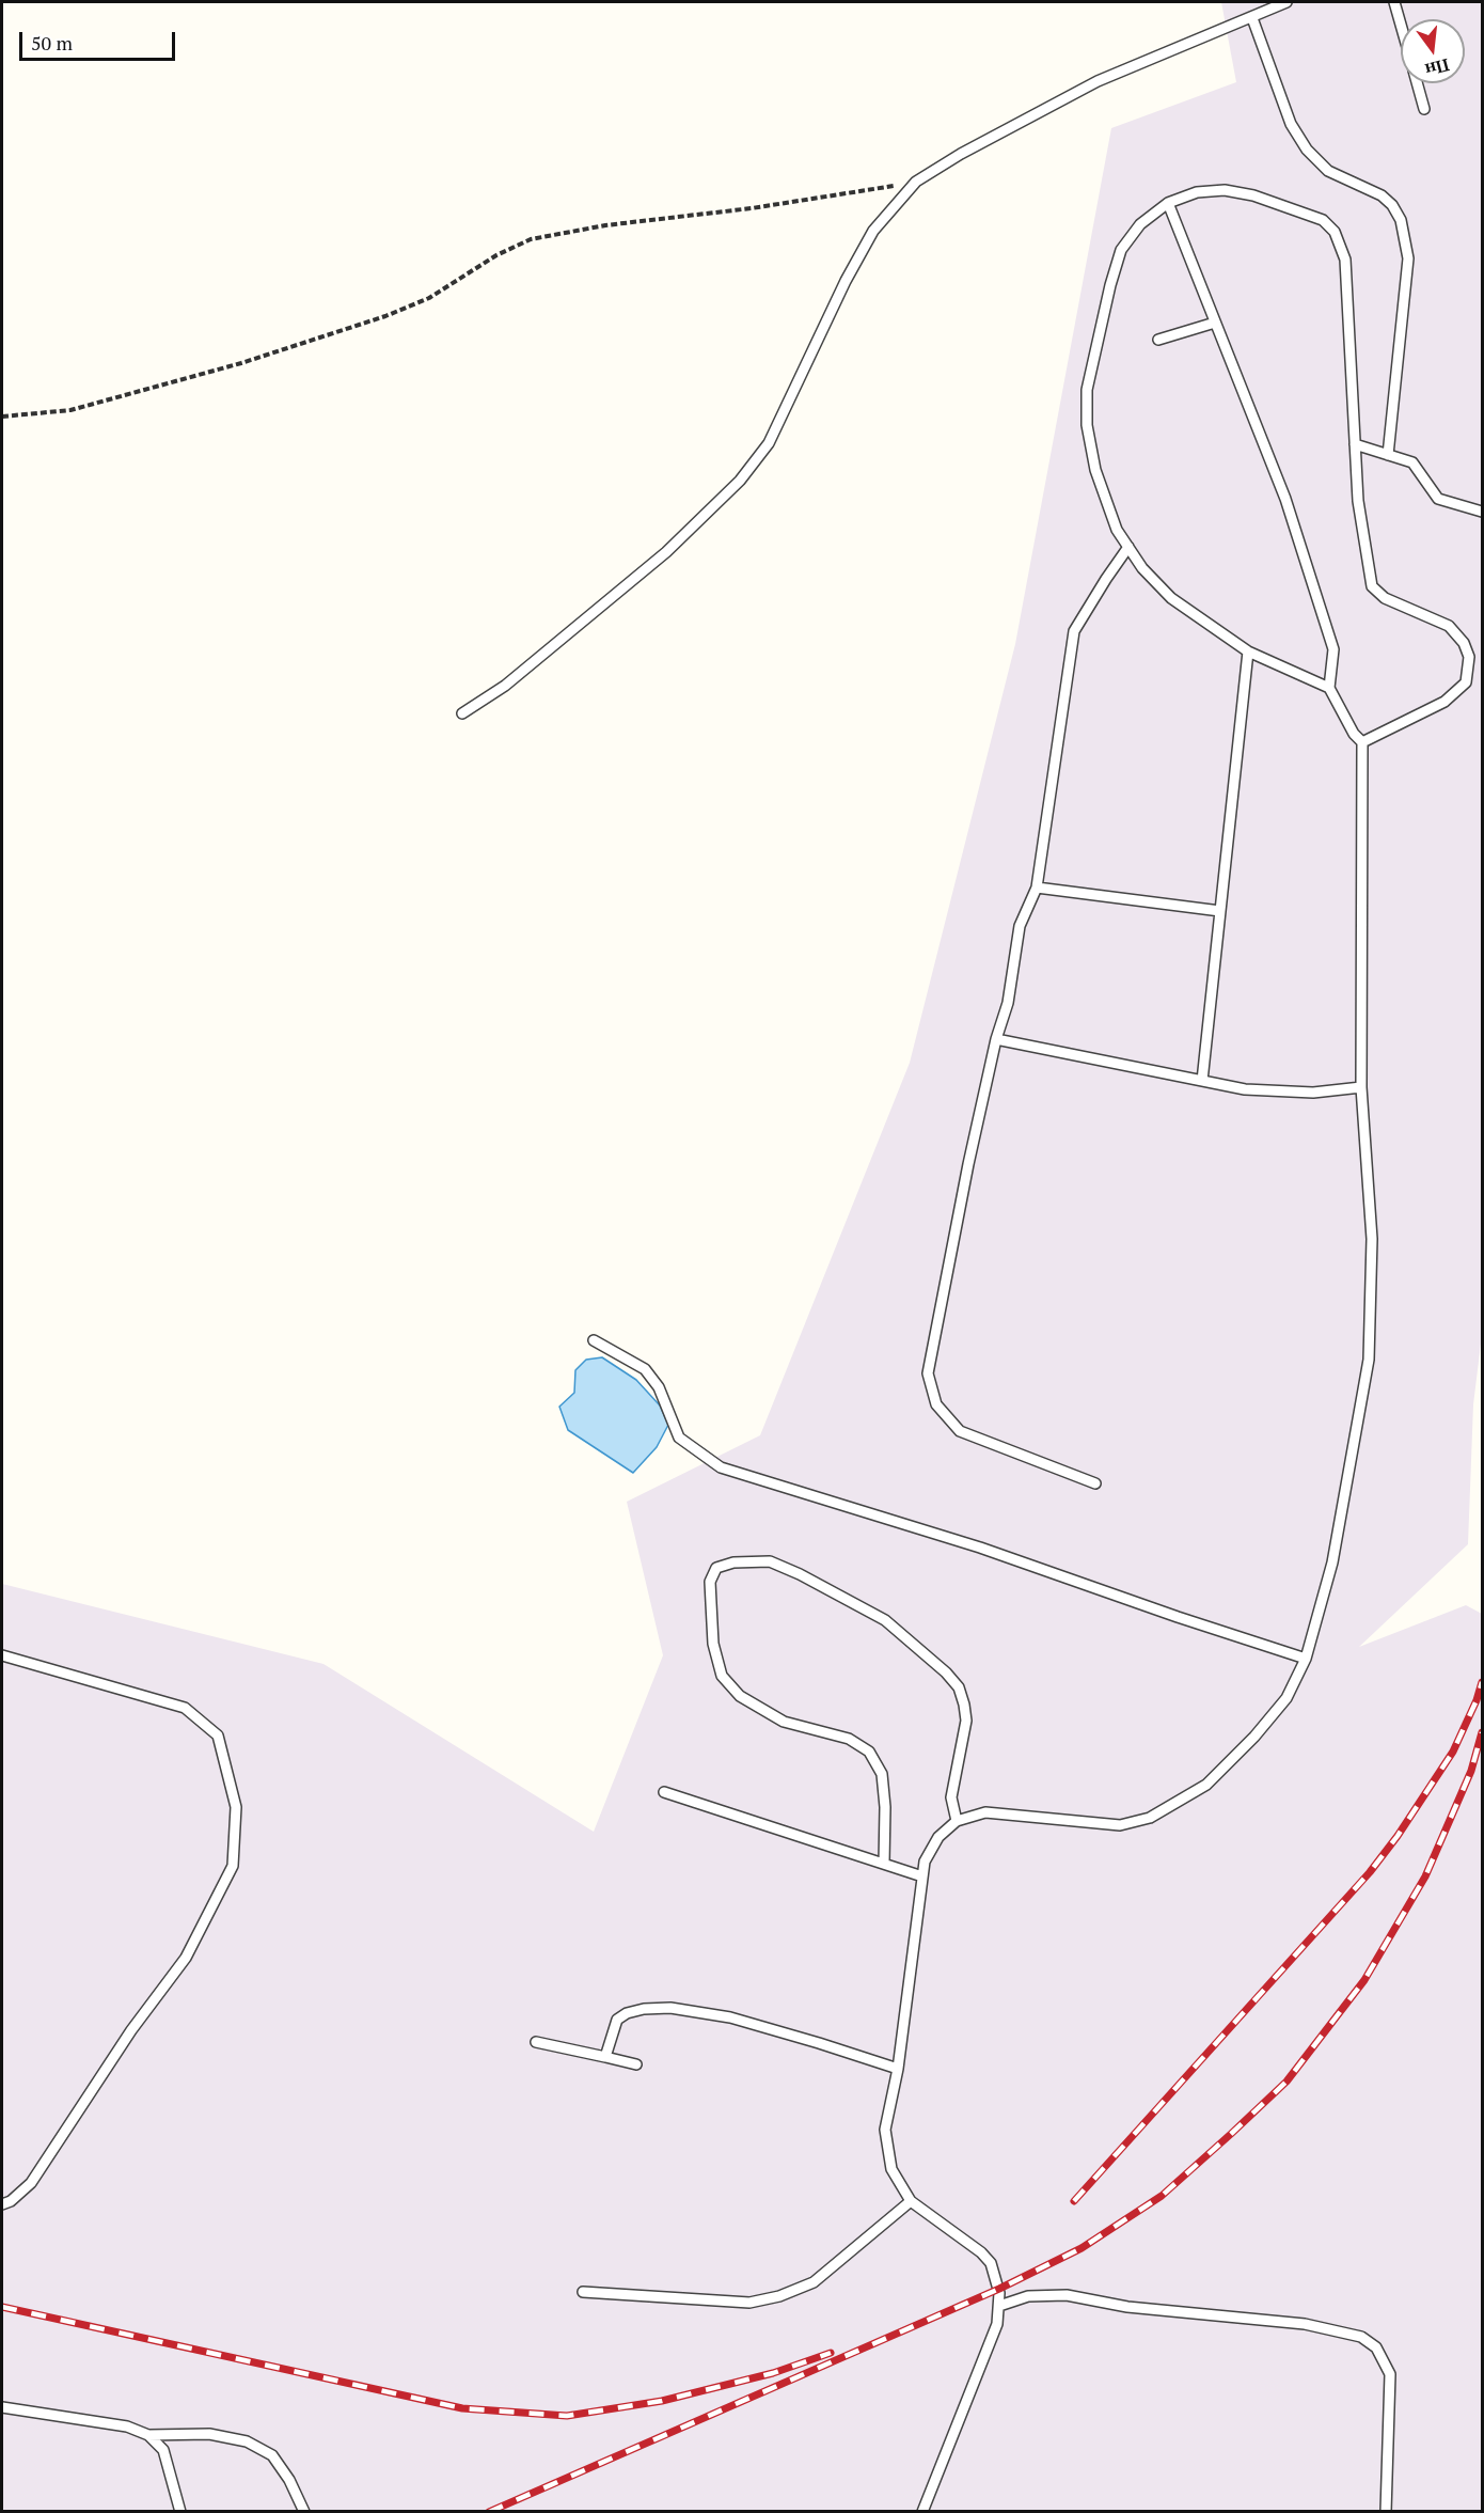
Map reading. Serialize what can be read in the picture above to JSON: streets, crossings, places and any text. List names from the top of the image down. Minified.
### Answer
{"scale_bar":"50 m","north":"bottom"}
